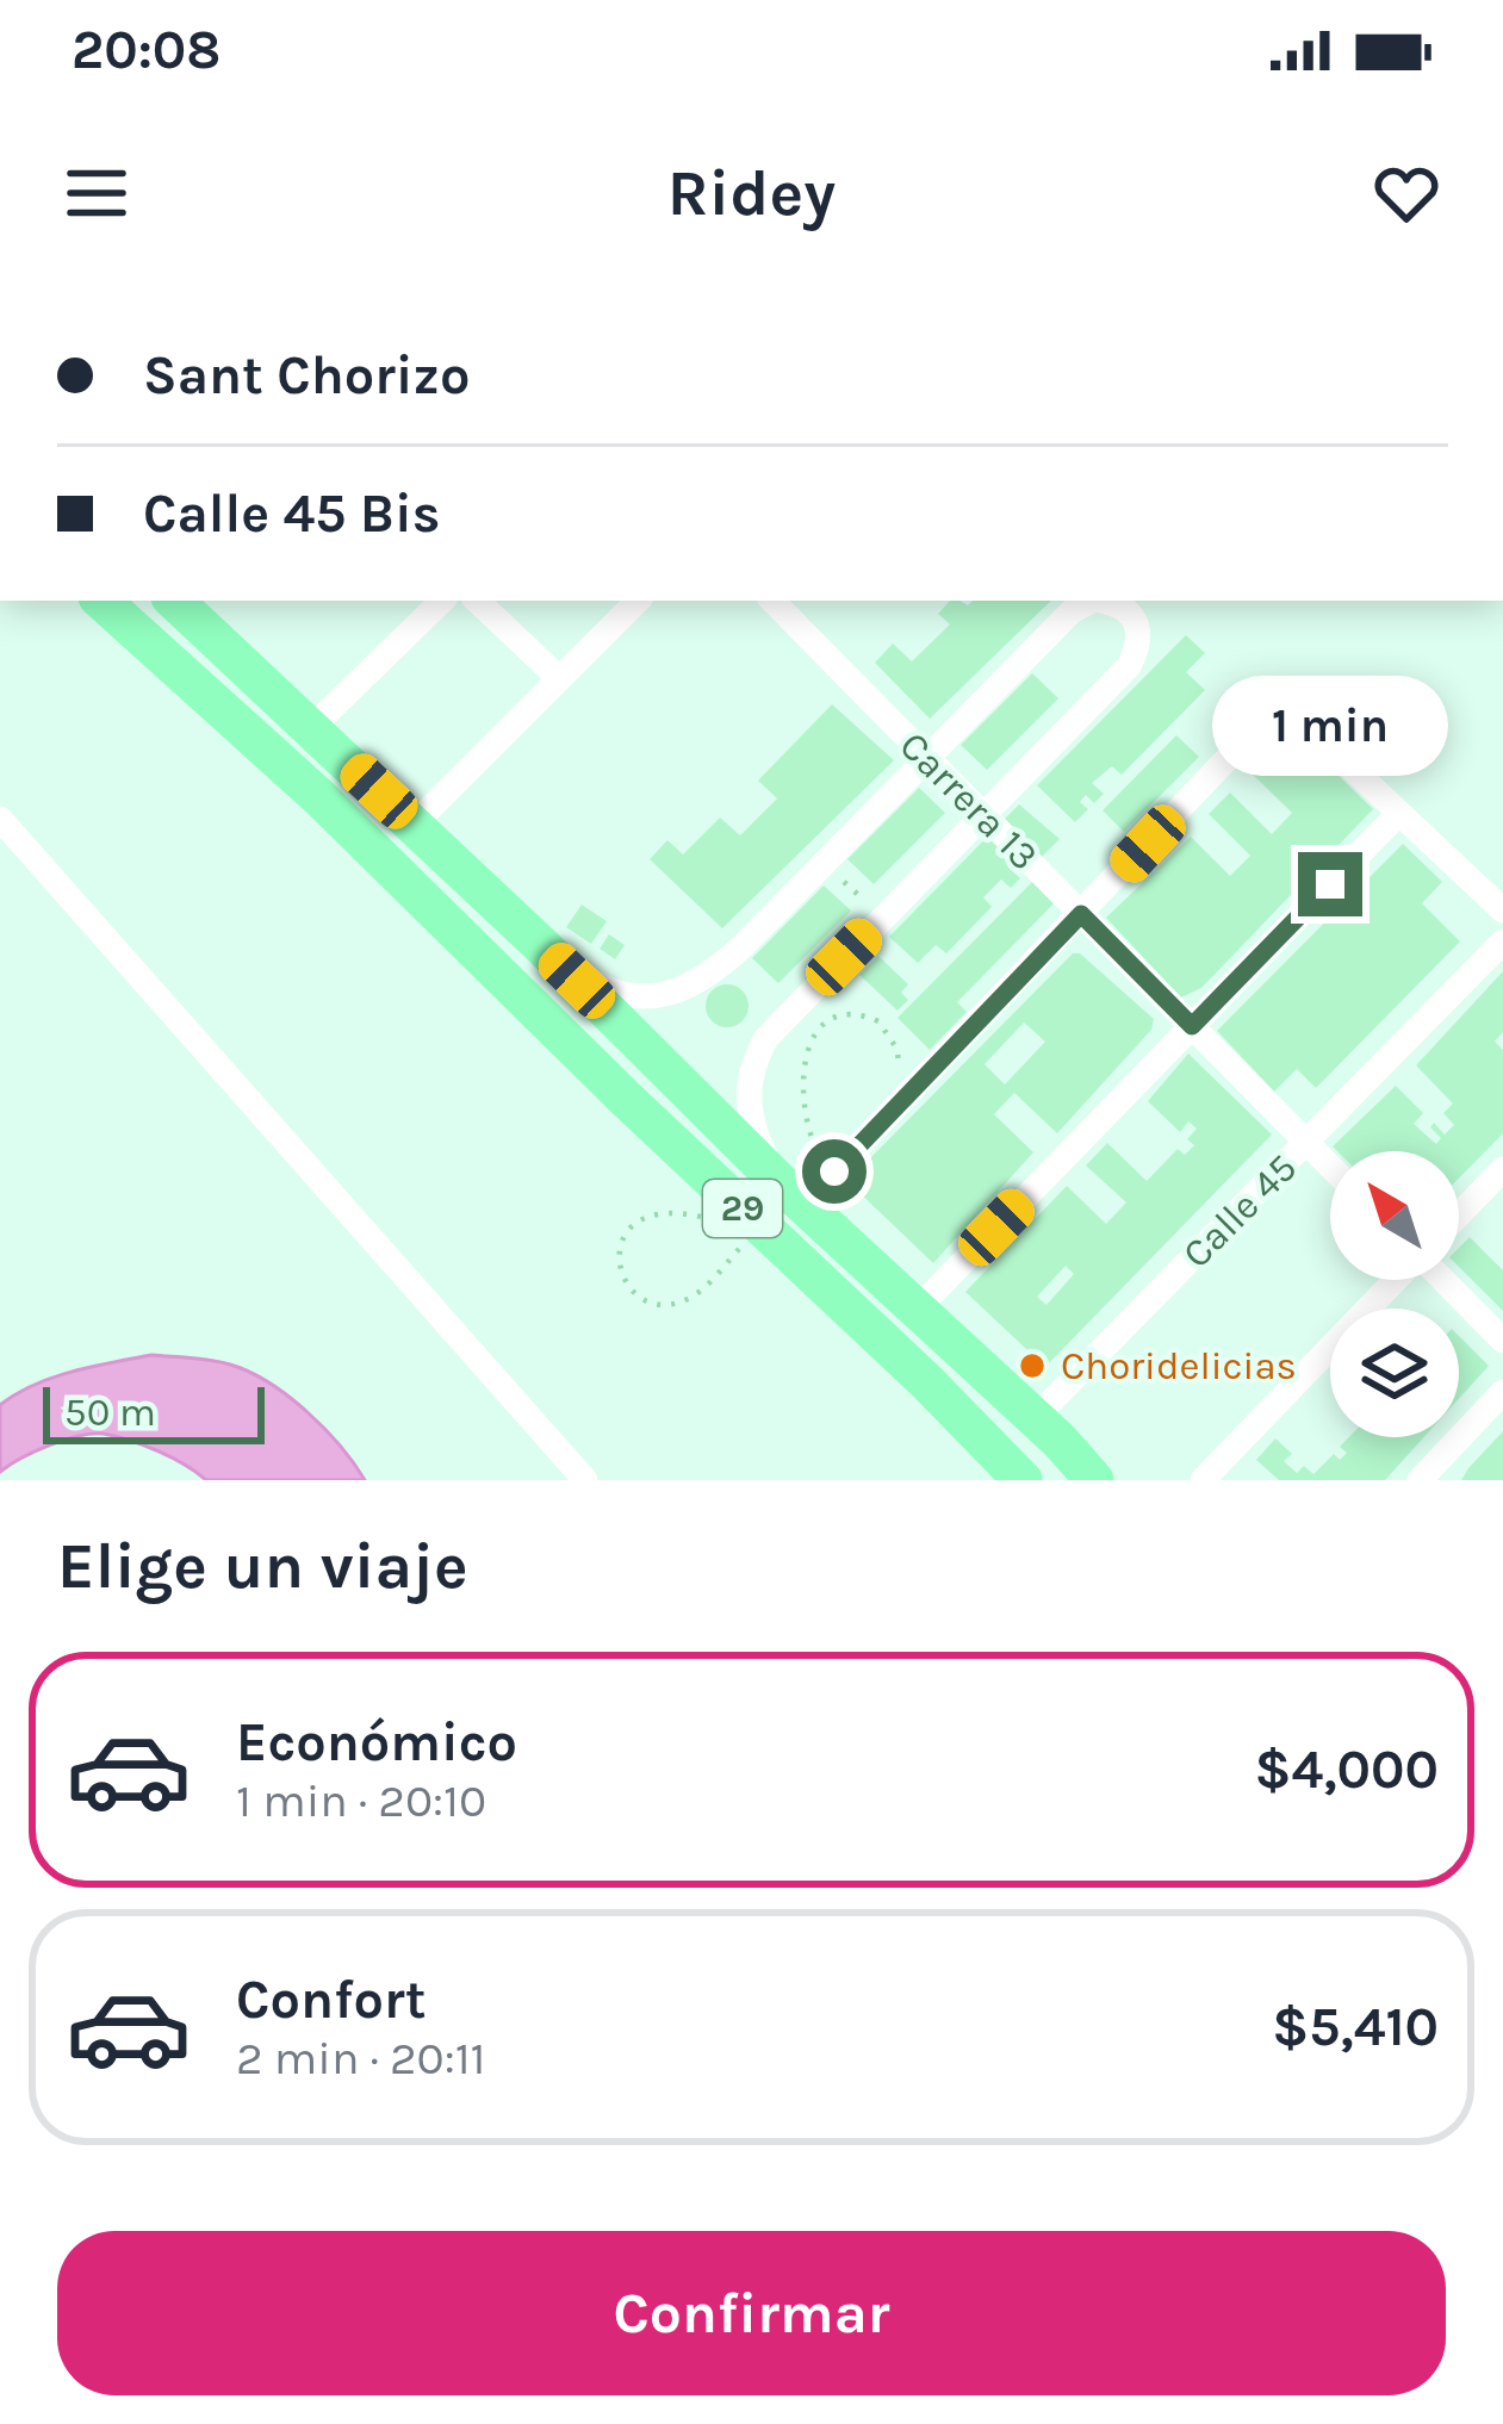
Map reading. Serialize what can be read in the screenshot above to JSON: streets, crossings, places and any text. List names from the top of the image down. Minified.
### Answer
{"streets":{"highway":["29"],"street":["Carrera 13","Calle 45"]},"crossings":[["Carrera 13","Calle 45"],["29","Calle 45"]],"places":["Choridelicias"],"scale_bar":"50 m","north":"top left","page":{"status":"20:08","header":"Ridey","banner":["Sant Chorizo","Calle 45 Bis"],"bubble":"1 min","scale":"50 m","heading":"Elige un viaje","list":[{"name":"Económico","note":"1 min · 20:10","value":"$4,000"},{"name":"Confort","note":"2 min · 20:11","value":"$5,410"}],"buttons":"Confirmar"}}
